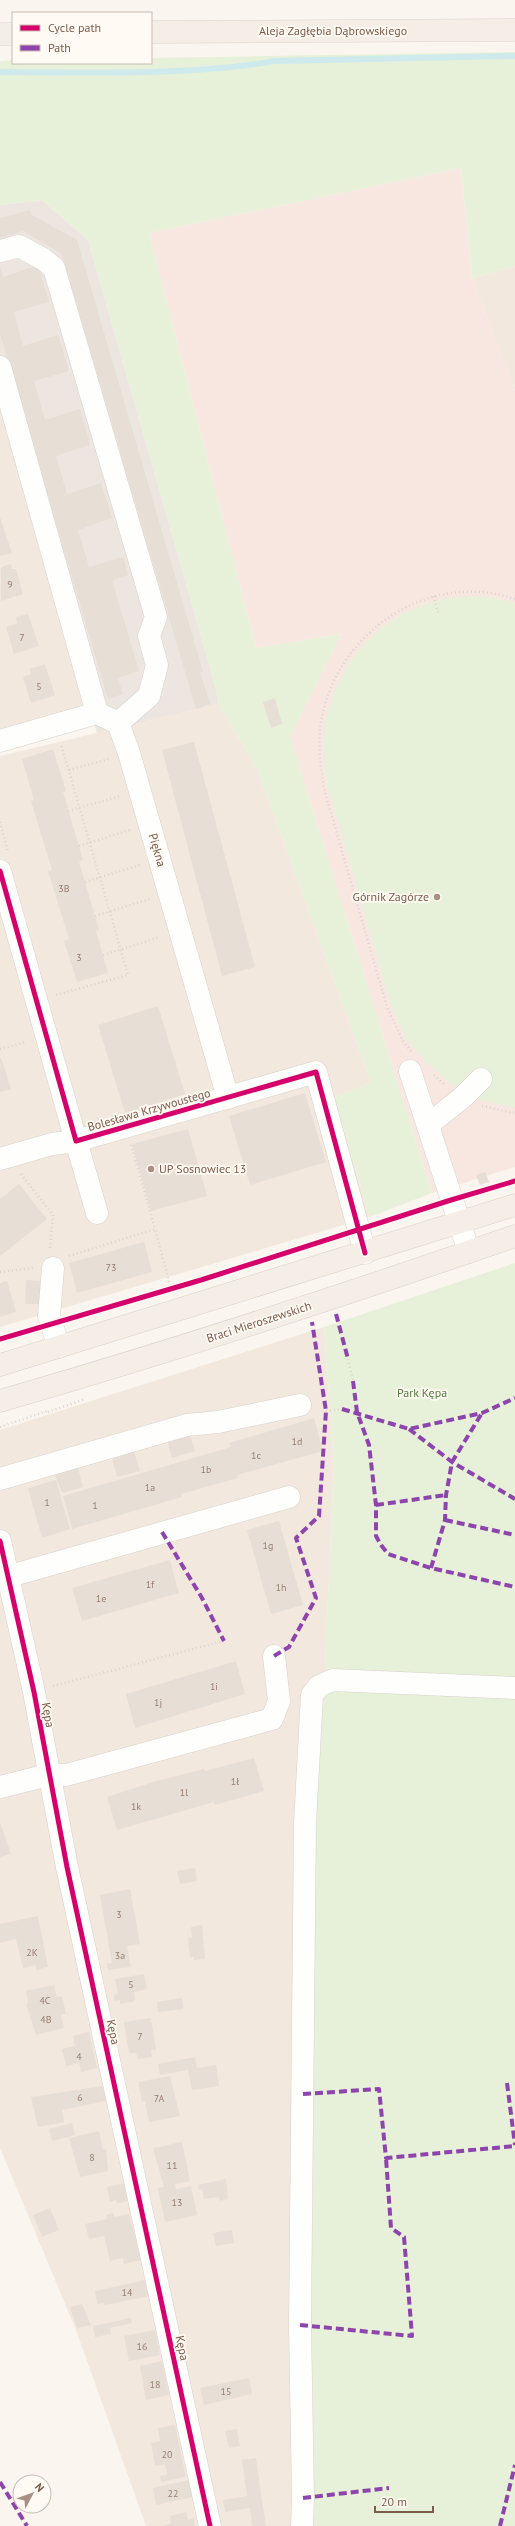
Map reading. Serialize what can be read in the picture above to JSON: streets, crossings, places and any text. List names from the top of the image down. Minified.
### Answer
{"streets":{"main road":["Aleja Zagłębia Dąbrowskiego","Braci Mieroszewskich"],"street":["Piękna","Bolesława Krzywoustego","Kępa"]},"crossings":[["Piękna","Bolesława Krzywoustego"]],"parks":["Park Kępa"],"places":["Górnik Zagórze","UP Sosnowiec 13"],"house_numbers":["9","7","5","3B","3","73","1d","1c","1b","1a","1","1","1g","1f","1h","1e","1i","1j","1ł","1l","1k","3","2K","3a","5","4C","4B","7","4","6","7A","8","11","13","14","16","18","15","20","22"],"legend":["Cycle path","Path"],"scale_bar":"20 m","north":"top right"}
